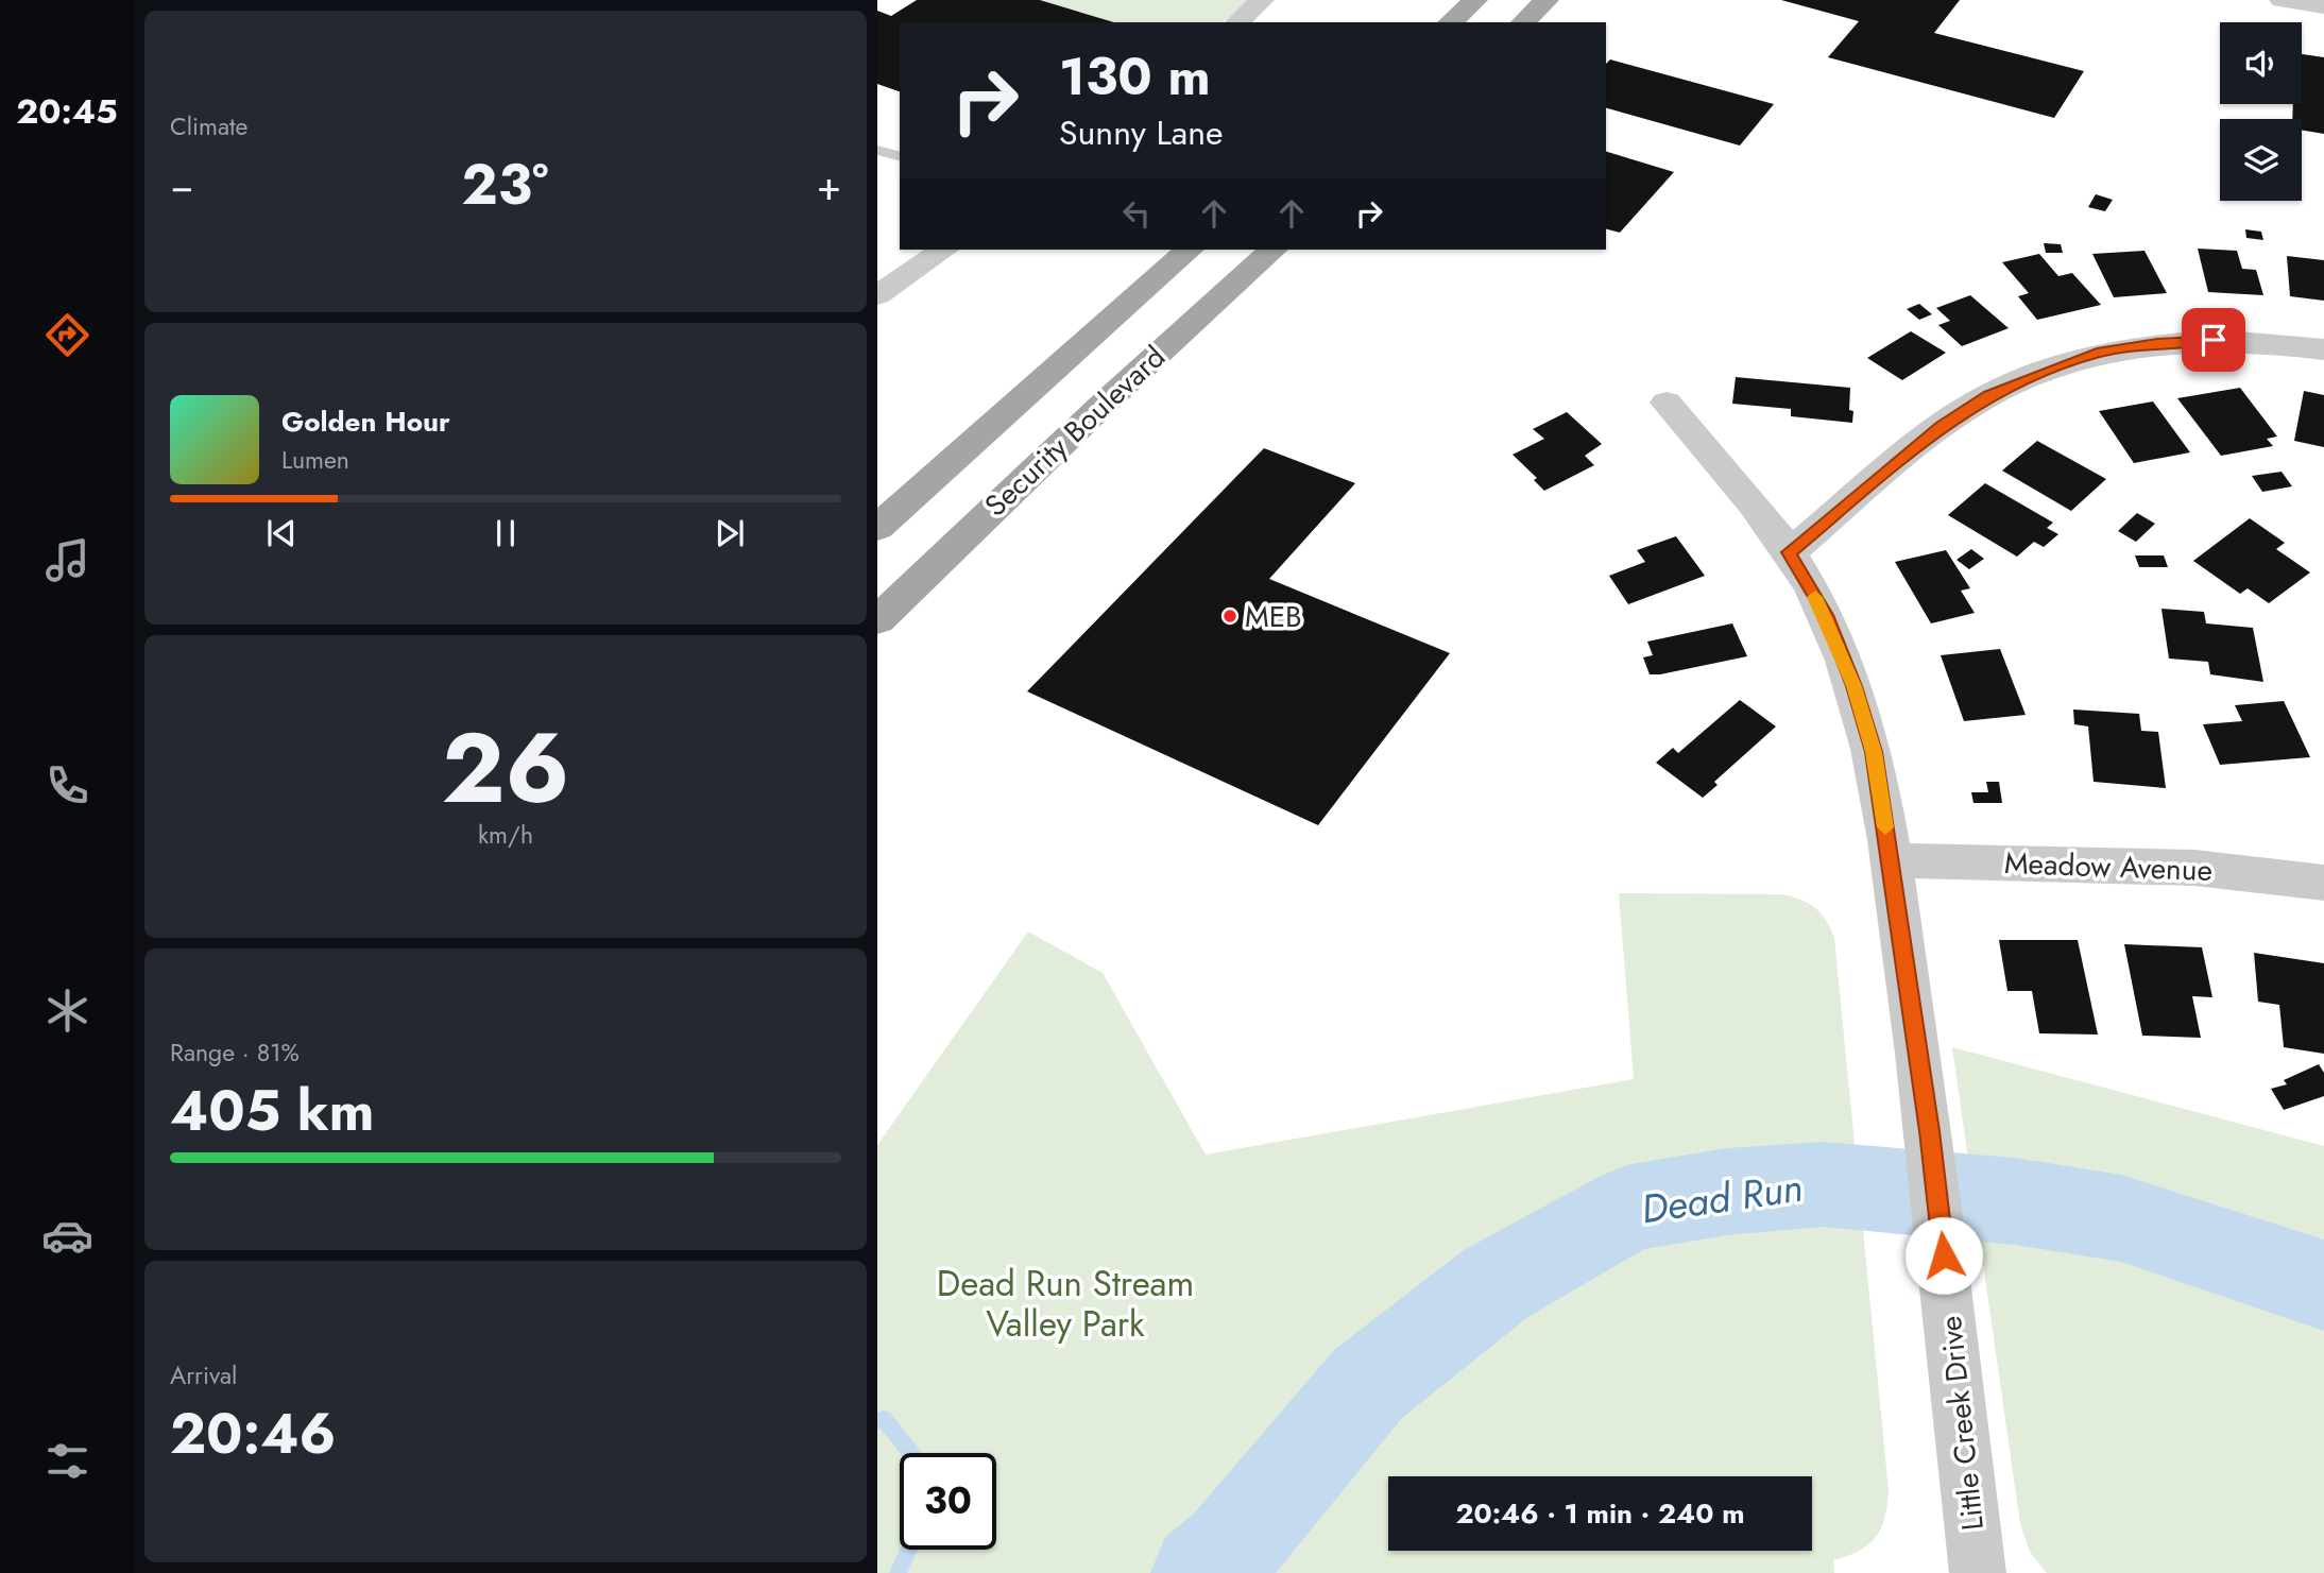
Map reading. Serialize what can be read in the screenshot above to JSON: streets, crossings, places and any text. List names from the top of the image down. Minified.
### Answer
{"streets":{"main road":["Security Boulevard"],"street":["Meadow Avenue","Little Creek Drive"]},"crossings":[["Meadow Avenue","Little Creek Drive"]],"water":["Dead Run"],"parks":["Dead Run Stream Valley Park"],"places":["MEB"],"page":{"tabs":"20:45","tile":["Climate",["26","km/h"],["Range · 81%","405 km"],["Arrival","20:46"]],"turn":["130 m","Sunny Lane"],"heat":["−","23°","+"],"song":["Golden Hour","Lumen"],"limit":"30","trip":"20:46 · 1 min · 240 m"}}
